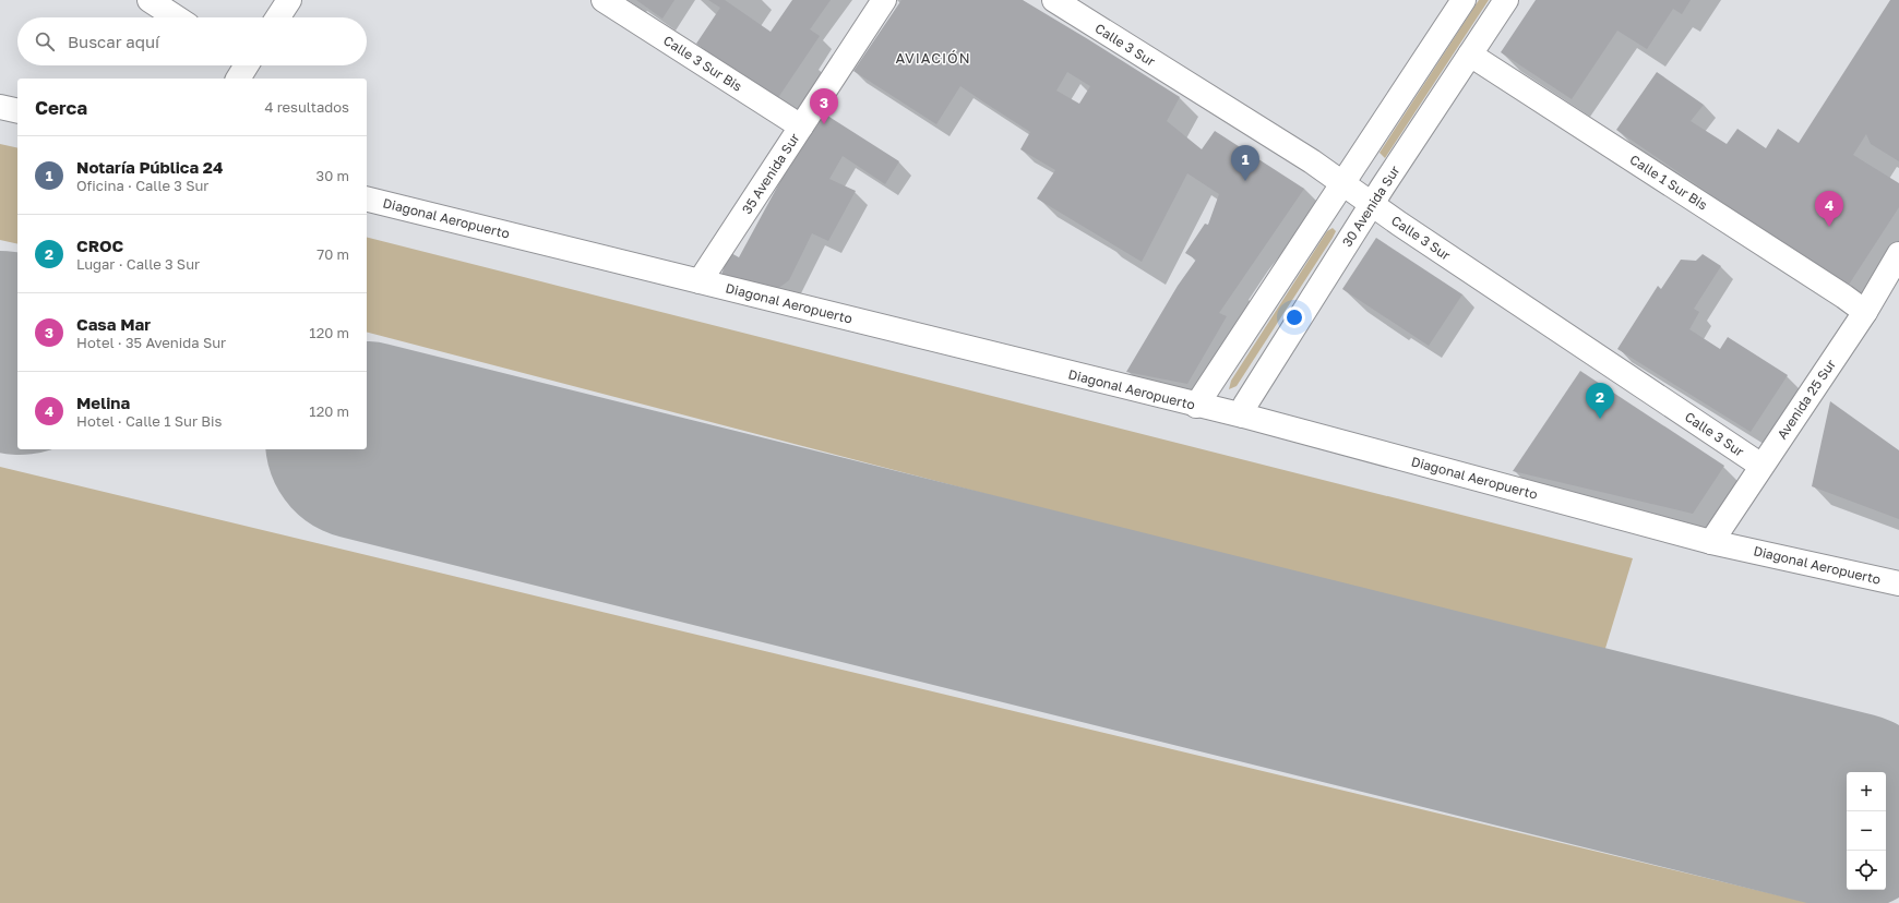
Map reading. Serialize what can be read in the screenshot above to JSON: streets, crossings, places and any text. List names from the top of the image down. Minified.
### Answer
{"streets":{"street":["Calle 3 Sur","Calle 3 Sur Bis","35 Avenida Sur","Calle 1 Sur Bis","30 Avenida Sur","Diagonal Aeropuerto","Avenida 25 Sur"]},"crossings":[["Calle 3 Sur","30 Avenida Sur"],["Calle 3 Sur","Avenida 25 Sur"],["Calle 3 Sur Bis","35 Avenida Sur"],["35 Avenida Sur","Diagonal Aeropuerto"],["Calle 1 Sur Bis","30 Avenida Sur"],["Calle 1 Sur Bis","Avenida 25 Sur"],["30 Avenida Sur","Diagonal Aeropuerto"],["Diagonal Aeropuerto","Avenida 25 Sur"]],"districts":["AVIACIÓN"],"page":{"search":"Buscar aquí","heading":["Cerca","4 resultados"],"pins":["3","1","4","2"],"list":[{"mark":"1","name":"Notaría Pública 24","note":"Oficina · Calle 3 Sur","value":"30 m"},{"mark":"2","name":"CROC","note":"Lugar · Calle 3 Sur","value":"70 m"},{"mark":"3","name":"Casa Mar","note":"Hotel · 35 Avenida Sur","value":"120 m"},{"mark":"4","name":"Melina","note":"Hotel · Calle 1 Sur Bis","value":"120 m"}],"map_buttons":["+","−"]}}
